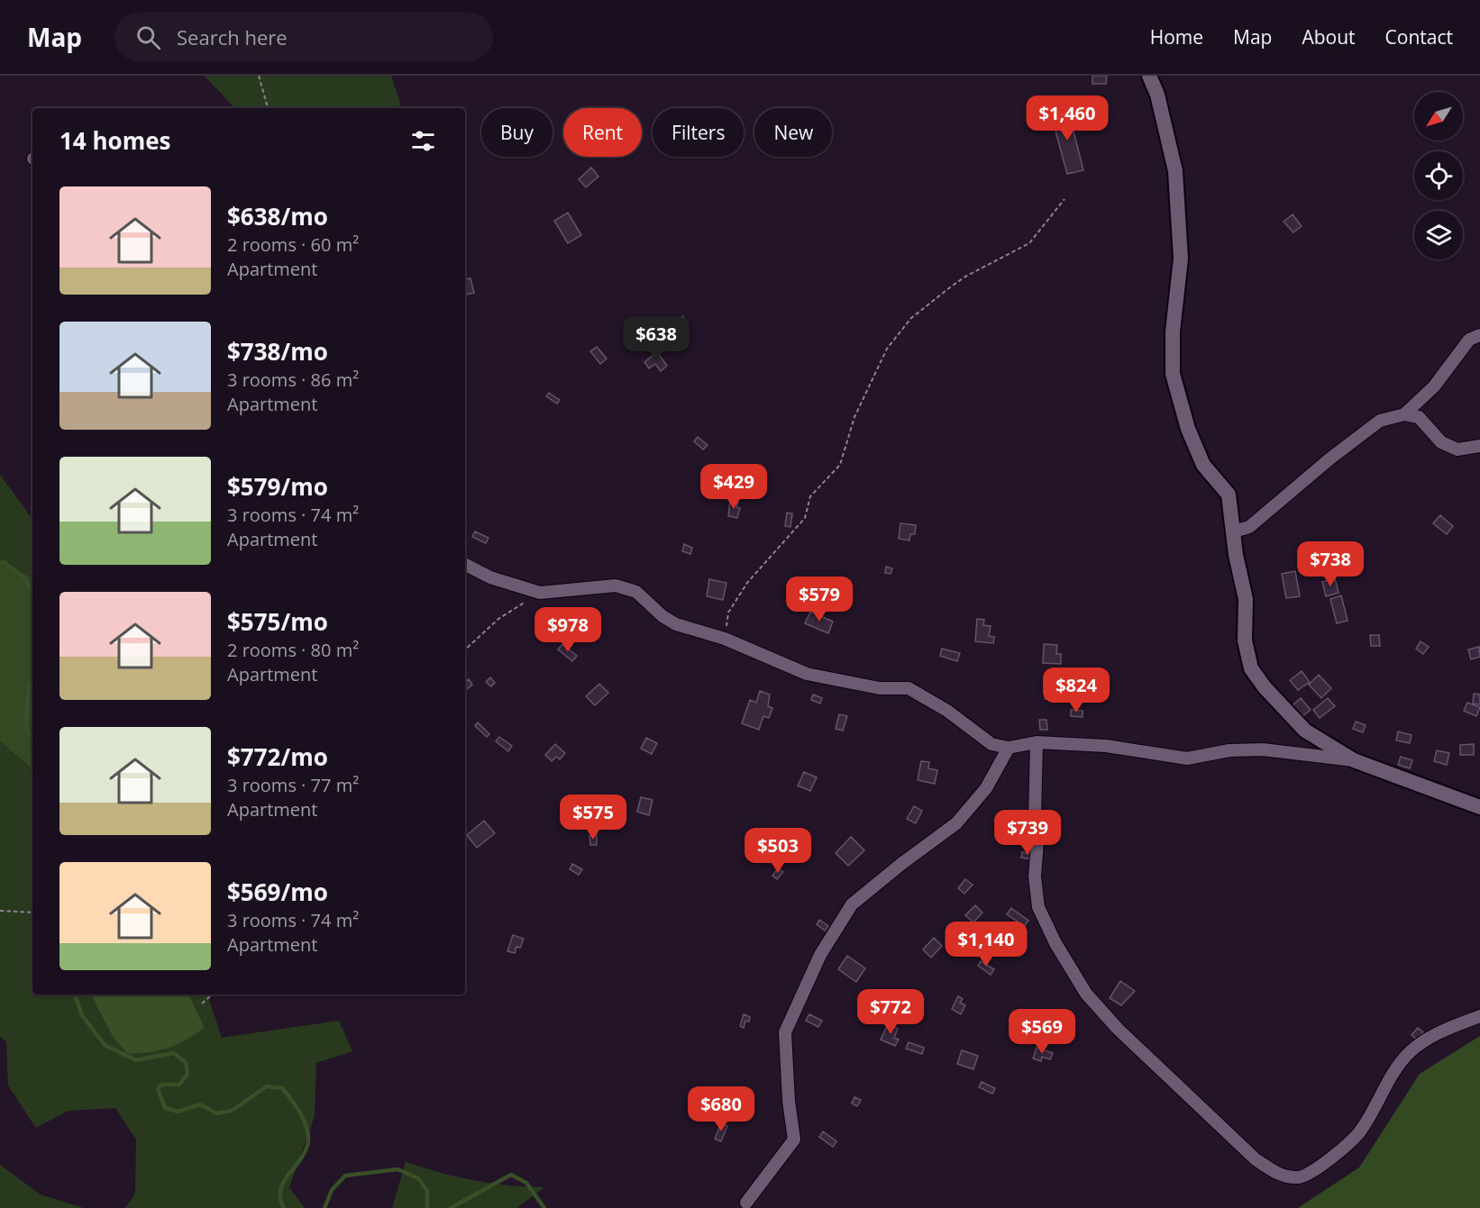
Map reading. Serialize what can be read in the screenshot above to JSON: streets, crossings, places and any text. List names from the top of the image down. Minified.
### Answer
{"north":"bottom left","page":{"header":"Map","search":"Search here","nav":["Home","Map","About","Contact"],"price":["$1,460","$638","$429","$738","$579","$978","$824","$575","$739","$503","$1,140","$772","$569","$680"],"chip":["Buy","Rent","Filters","New"],"heading":"14 homes","list":[{"name":"$638/mo","note":"2 rooms · 60 m² · Apartment"},{"name":"$738/mo","note":"3 rooms · 86 m² · Apartment"},{"name":"$579/mo","note":"3 rooms · 74 m² · Apartment"},{"name":"$575/mo","note":"2 rooms · 80 m² · Apartment"},{"name":"$772/mo","note":"3 rooms · 77 m² · Apartment"},{"name":"$569/mo","note":"3 rooms · 74 m² · Apartment"}]}}
